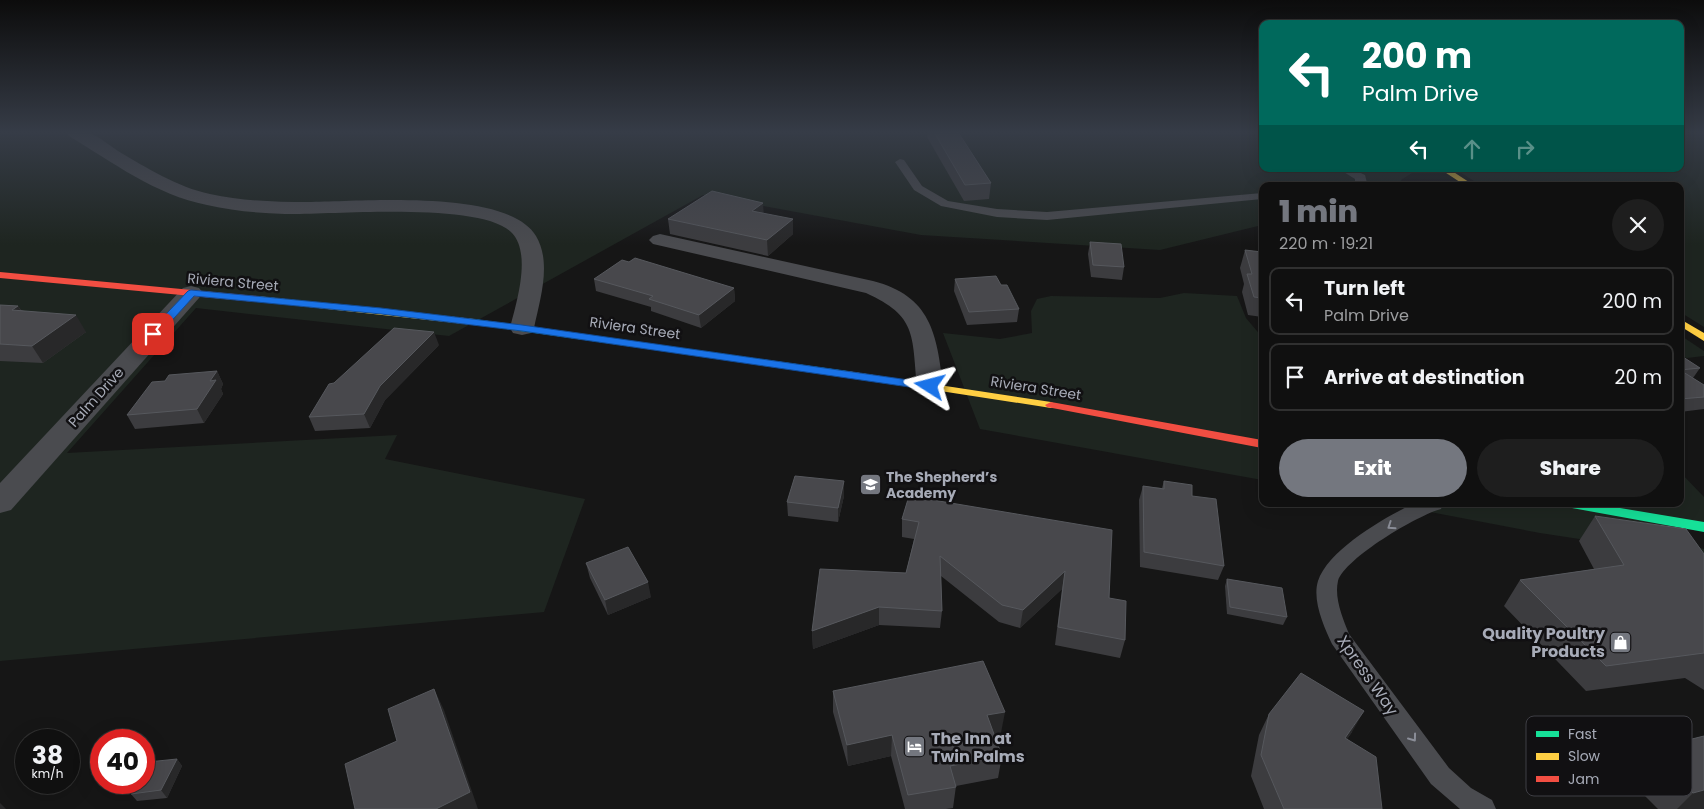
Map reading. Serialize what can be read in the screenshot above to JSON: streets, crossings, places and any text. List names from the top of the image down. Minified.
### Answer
{"streets":{"street":["Riviera Street","Palm Drive"],"lane":["Xpress Way"]},"crossings":[["Riviera Street","Palm Drive"]],"places":{"school or university":["The Shepherd’s Academy"],"shop":["Quality Poultry Products"],"hotel":["The Inn at Twin Palms"]},"legend":["Fast","Slow","Jam"],"page":{"turn":["200 m","Palm Drive"],"heading":["1 min","220 m · 19:21"],"list":[{"name":"Turn left","note":"Palm Drive","value":"200 m"},{"name":"Arrive at destination","value":"20 m"}],"buttons":["Exit","Share"],"speed":"38 km/h","limit":"40"}}
